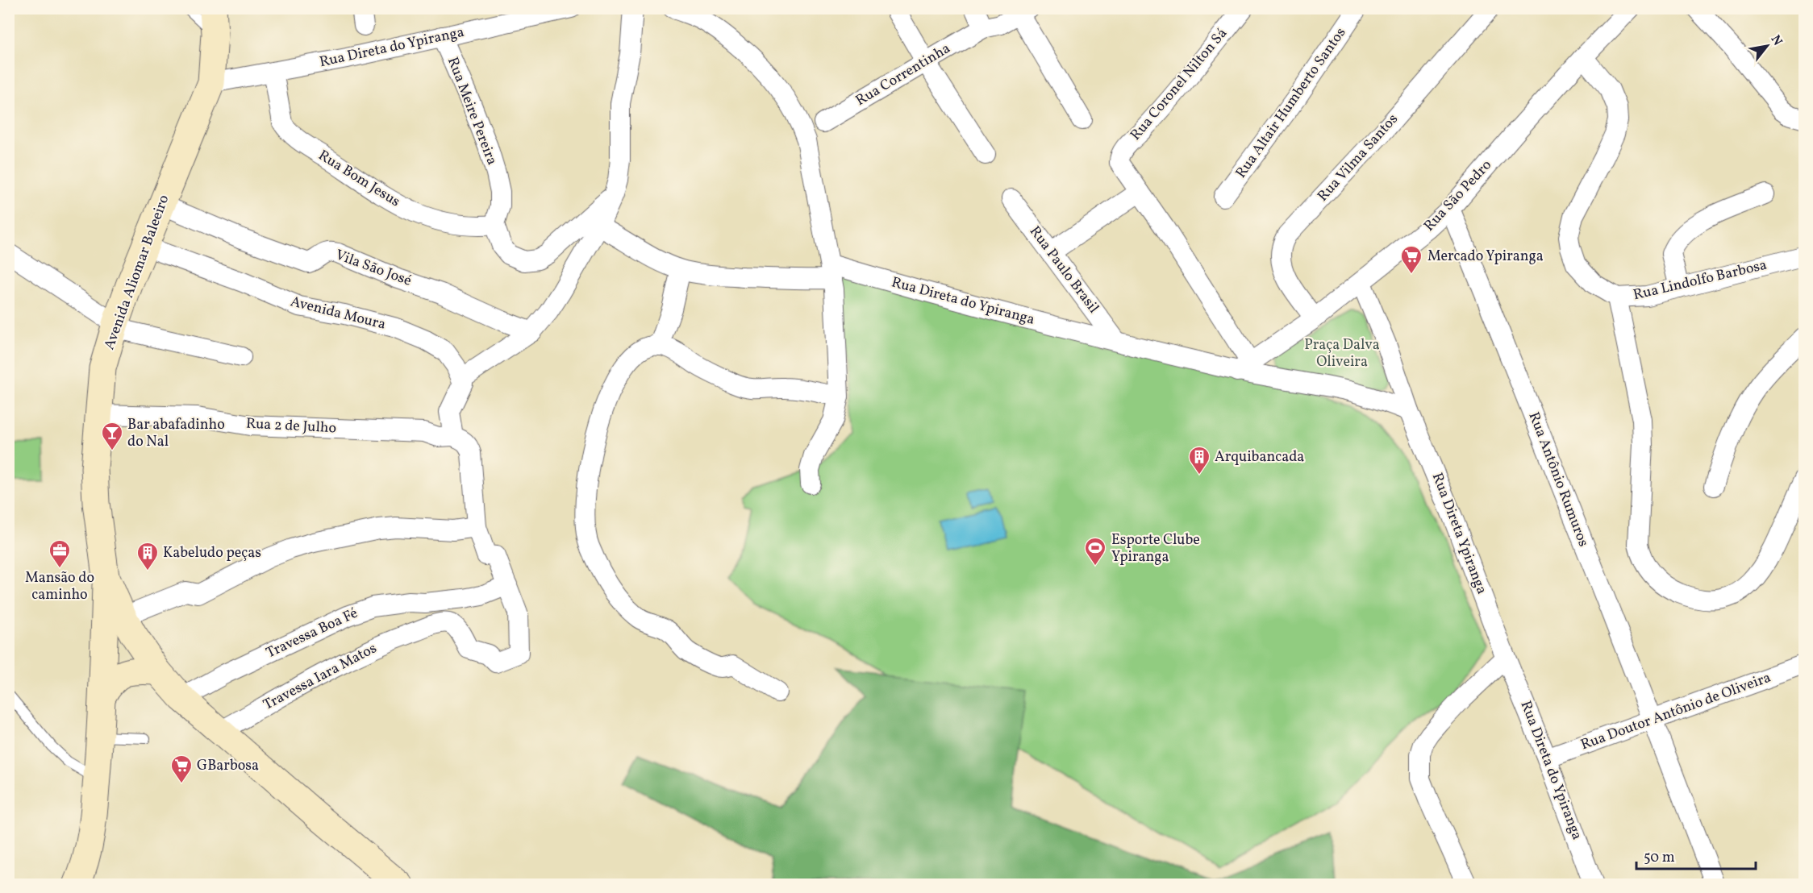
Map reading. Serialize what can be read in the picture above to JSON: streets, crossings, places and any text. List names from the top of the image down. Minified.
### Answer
{"streets":{"main road":["Avenida Aliomar Baleeiro"],"street":["Rua Direta do Ypiranga","Rua Correntinha","Rua Coronel Nilton Sá","Rua Altair Humberto Santos","Rua Meire Pereira","Rua Vilma Santos","Rua Bom Jesus","Rua São Pedro","Vila São José","Rua Paulo Brasil","Rua Lindolfo Barbosa","Avenida Moura","Rua 2 de Julho","Rua Antônio Rumuros","Rua Direta Ypiranga","Travessa Boa Fé","Travessa Iara Matos","Rua Doutor Antônio de Oliveira"]},"crossings":[["Rua Direta do Ypiranga","Rua Meire Pereira"],["Rua Direta do Ypiranga","Rua Bom Jesus"],["Rua Direta do Ypiranga","Rua São Pedro"],["Rua Direta do Ypiranga","Rua Paulo Brasil"],["Rua Direta do Ypiranga","Avenida Aliomar Baleeiro"],["Rua Direta do Ypiranga","Rua Direta Ypiranga"],["Rua Direta do Ypiranga","Rua Doutor Antônio de Oliveira"],["Rua Meire Pereira","Rua Bom Jesus"],["Rua Vilma Santos","Rua São Pedro"],["Rua São Pedro","Rua Lindolfo Barbosa"],["Rua São Pedro","Rua Antônio Rumuros"],["Rua São Pedro","Rua Direta Ypiranga"],["Vila São José","Avenida Aliomar Baleeiro"],["Avenida Aliomar Baleeiro","Avenida Moura"],["Avenida Aliomar Baleeiro","Rua 2 de Julho"],["Avenida Aliomar Baleeiro","Travessa Boa Fé"],["Avenida Aliomar Baleeiro","Travessa Iara Matos"],["Rua Antônio Rumuros","Rua Doutor Antônio de Oliveira"],["Travessa Boa Fé","Travessa Iara Matos"]],"parks":["Praça Dalva Oliveira"],"places":{"supermarket":["Mercado Ypiranga","GBarbosa"],"bar":["Bar abafadinho do Nal"],"building":["Arquibancada","Kabeludo peças"],"sports":["Esporte Clube Ypiranga"],"office":["Mansão do caminho"]},"scale_bar":"50 m","north":"top right"}
